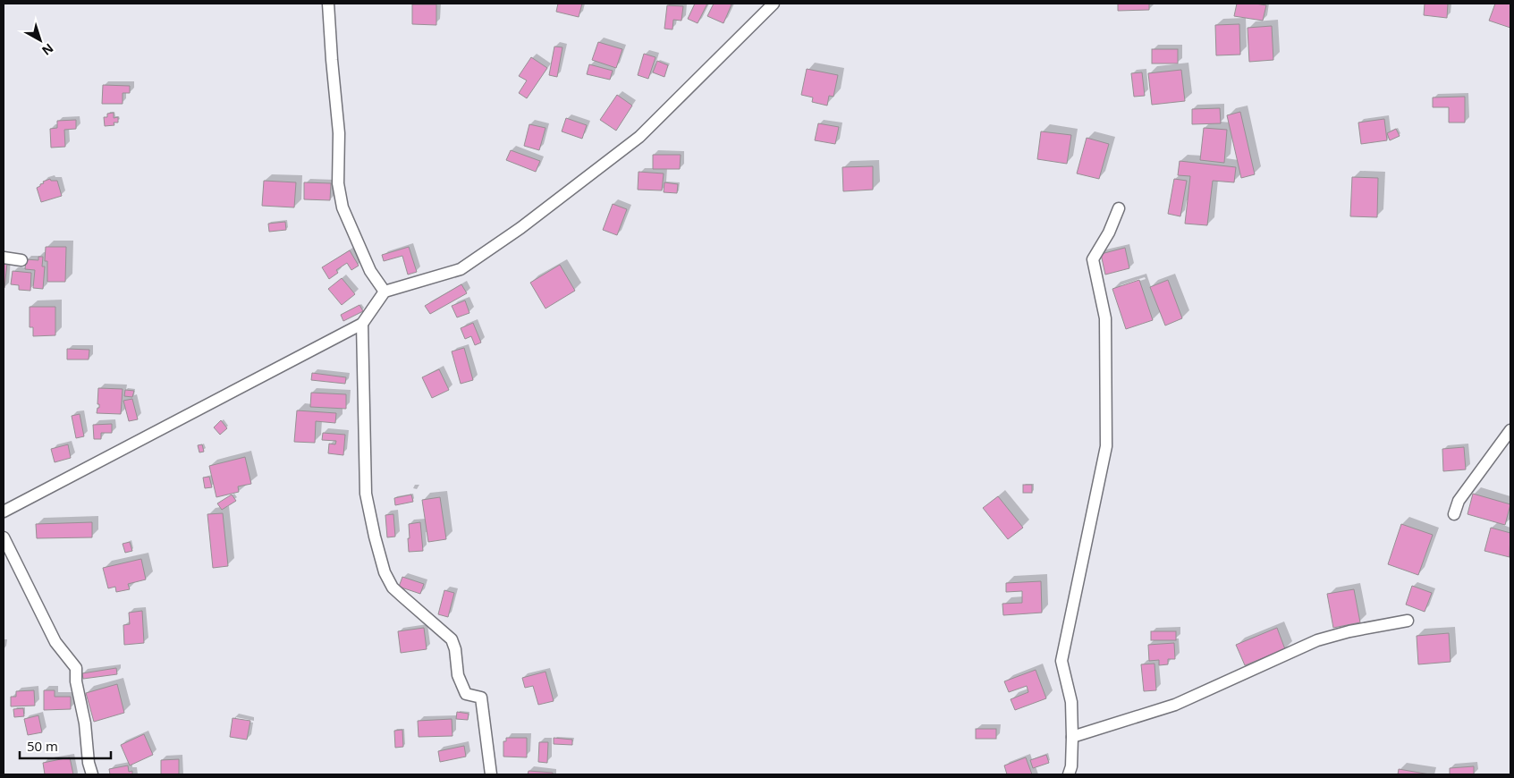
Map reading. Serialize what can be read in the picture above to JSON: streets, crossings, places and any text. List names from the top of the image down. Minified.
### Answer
{"scale_bar":"50 m","north":"bottom right"}
